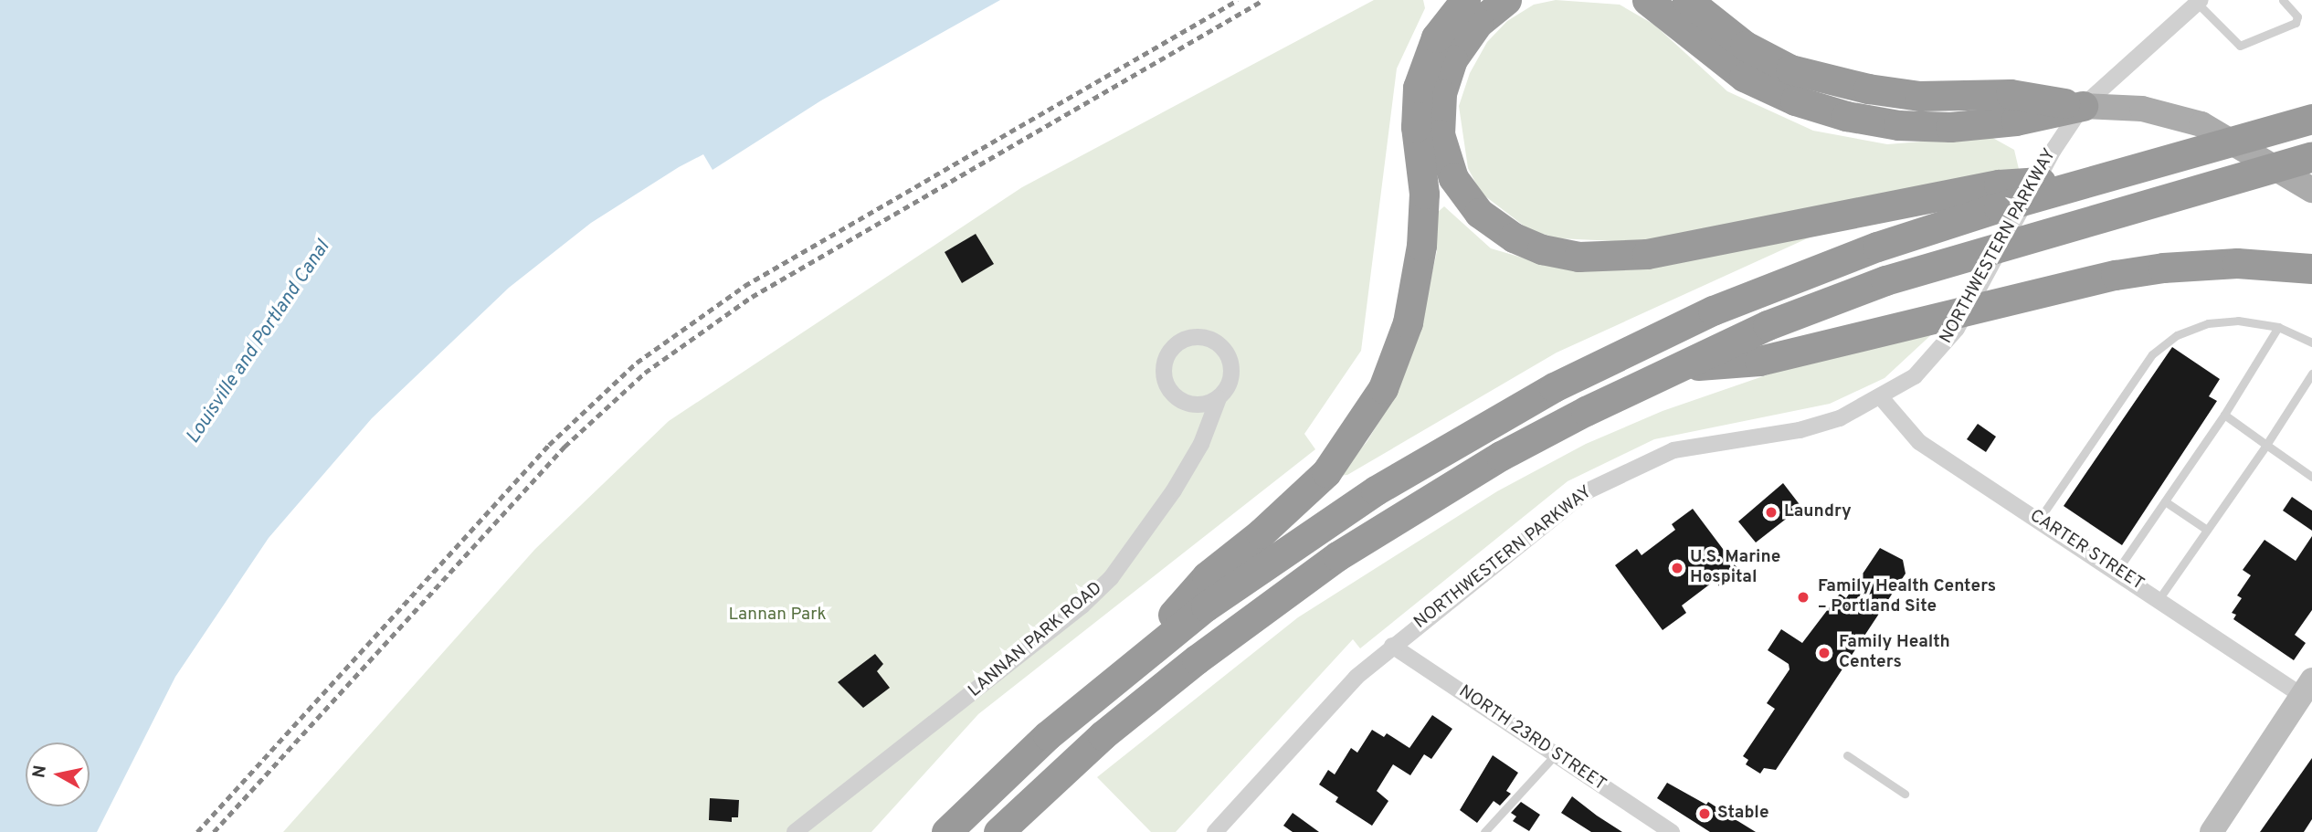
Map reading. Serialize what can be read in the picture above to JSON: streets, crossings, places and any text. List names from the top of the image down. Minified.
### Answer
{"streets":{"street":["NORTHWESTERN PARKWAY","CARTER STREET","LANNAN PARK ROAD","NORTH 23RD STREET"]},"crossings":[["NORTHWESTERN PARKWAY","CARTER STREET"],["NORTHWESTERN PARKWAY","NORTH 23RD STREET"]],"water":["Louisville and Portland Canal"],"parks":["Lannan Park"],"places":["Laundry","U.S. Marine Hospital","Family Health Centers – Portland Site","Family Health Centers","Stable"],"north":"left"}
